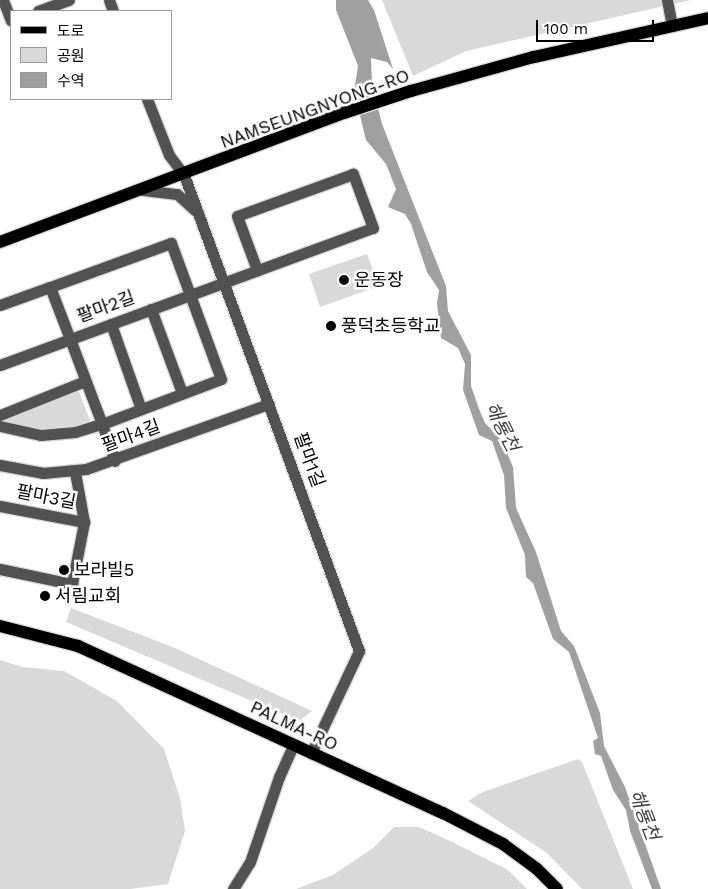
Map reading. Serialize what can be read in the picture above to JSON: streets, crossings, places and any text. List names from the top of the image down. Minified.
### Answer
{"streets":{"main road":["NAMSEUNGNYONG-RO","PALMA-RO"],"street":["팔마2길","팔마4길","팔마1길","팔마3길"]},"crossings":[["NAMSEUNGNYONG-RO","팔마1길"],["팔마2길","팔마1길"],["팔마4길","팔마1길"],["팔마1길","PALMA-RO"]],"water":["해룡천"],"places":["운동장","풍덕초등학교","보라빌5","서림교회"],"legend":["도로","공원","수역"],"scale_bar":"100 m"}
